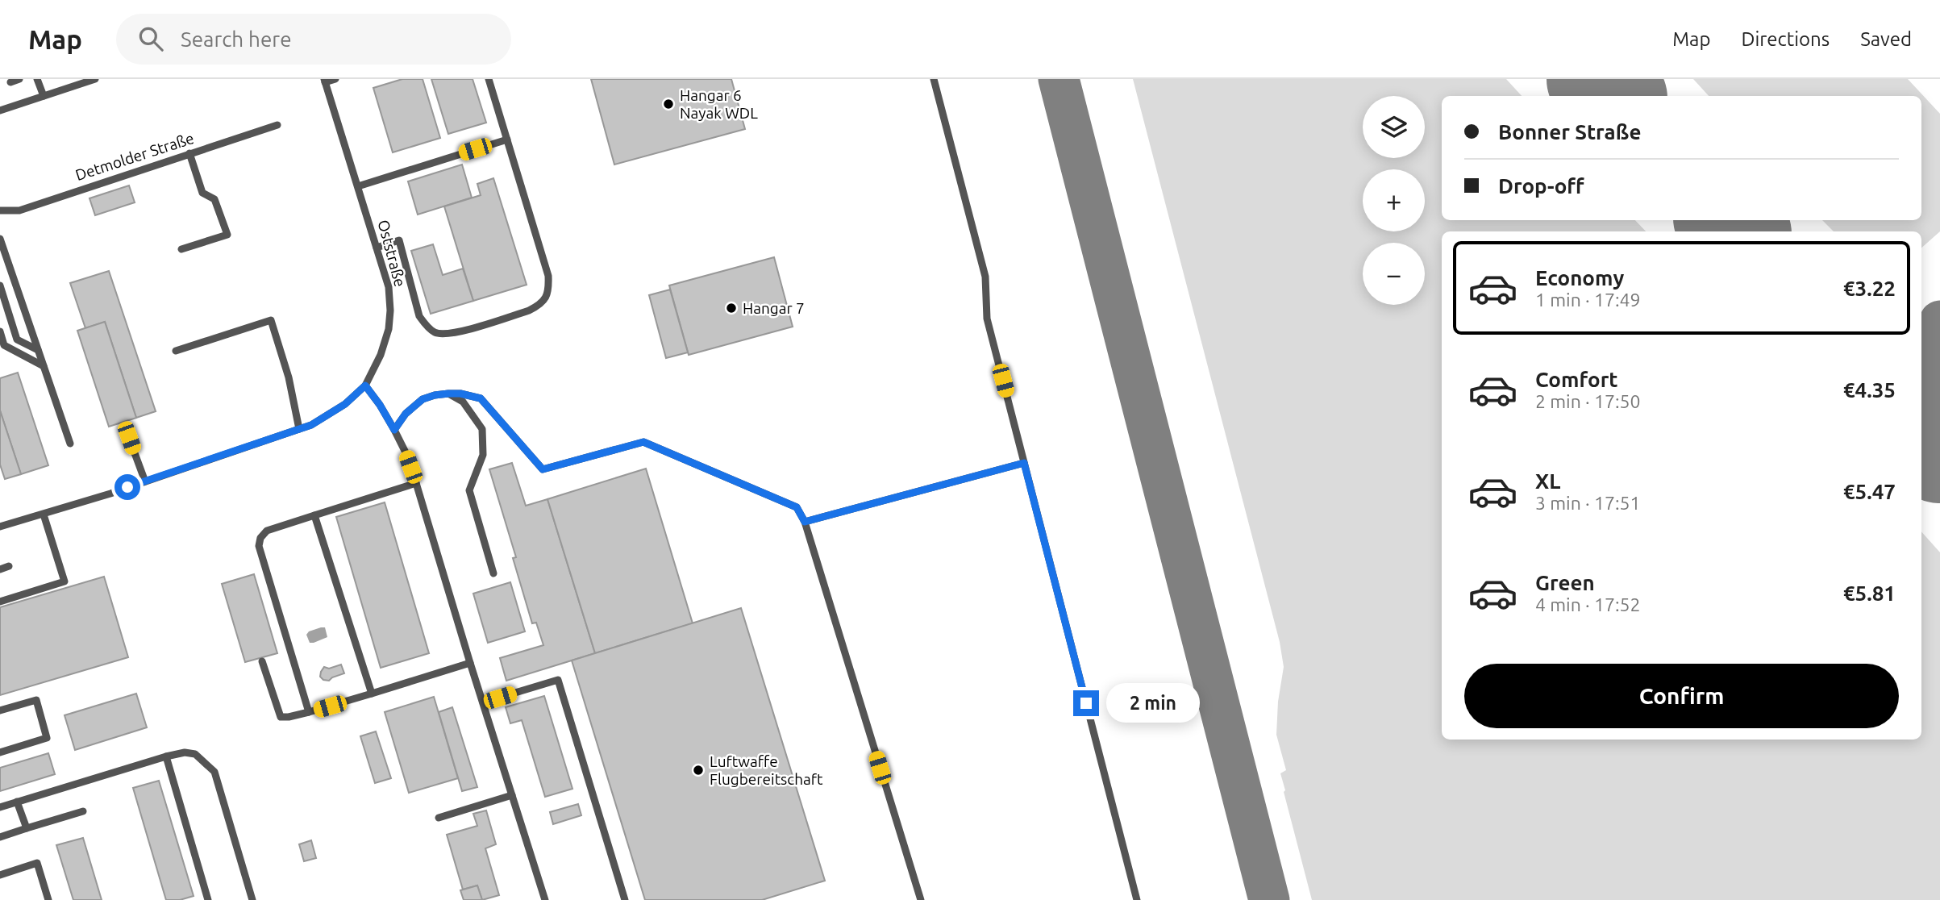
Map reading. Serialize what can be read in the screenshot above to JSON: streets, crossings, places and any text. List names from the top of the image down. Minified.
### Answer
{"streets":{"lane":["Detmolder Straße","Oststraße"]},"places":["Hangar 6 Nayak WDL","Hangar 7","Luftwaffe Flugbereitschaft"],"page":{"header":"Map","search":"Search here","nav":["Map","Directions","Saved"],"map_buttons":["+","−"],"banner":["Bonner Straße","Drop-off"],"list":[{"name":"Economy","note":"1 min · 17:49","value":"€3.22"},{"name":"Comfort","note":"2 min · 17:50","value":"€4.35"},{"name":"XL","note":"3 min · 17:51","value":"€5.47"},{"name":"Green","note":"4 min · 17:52","value":"€5.81"}],"buttons":"Confirm","bubble":"2 min"}}
